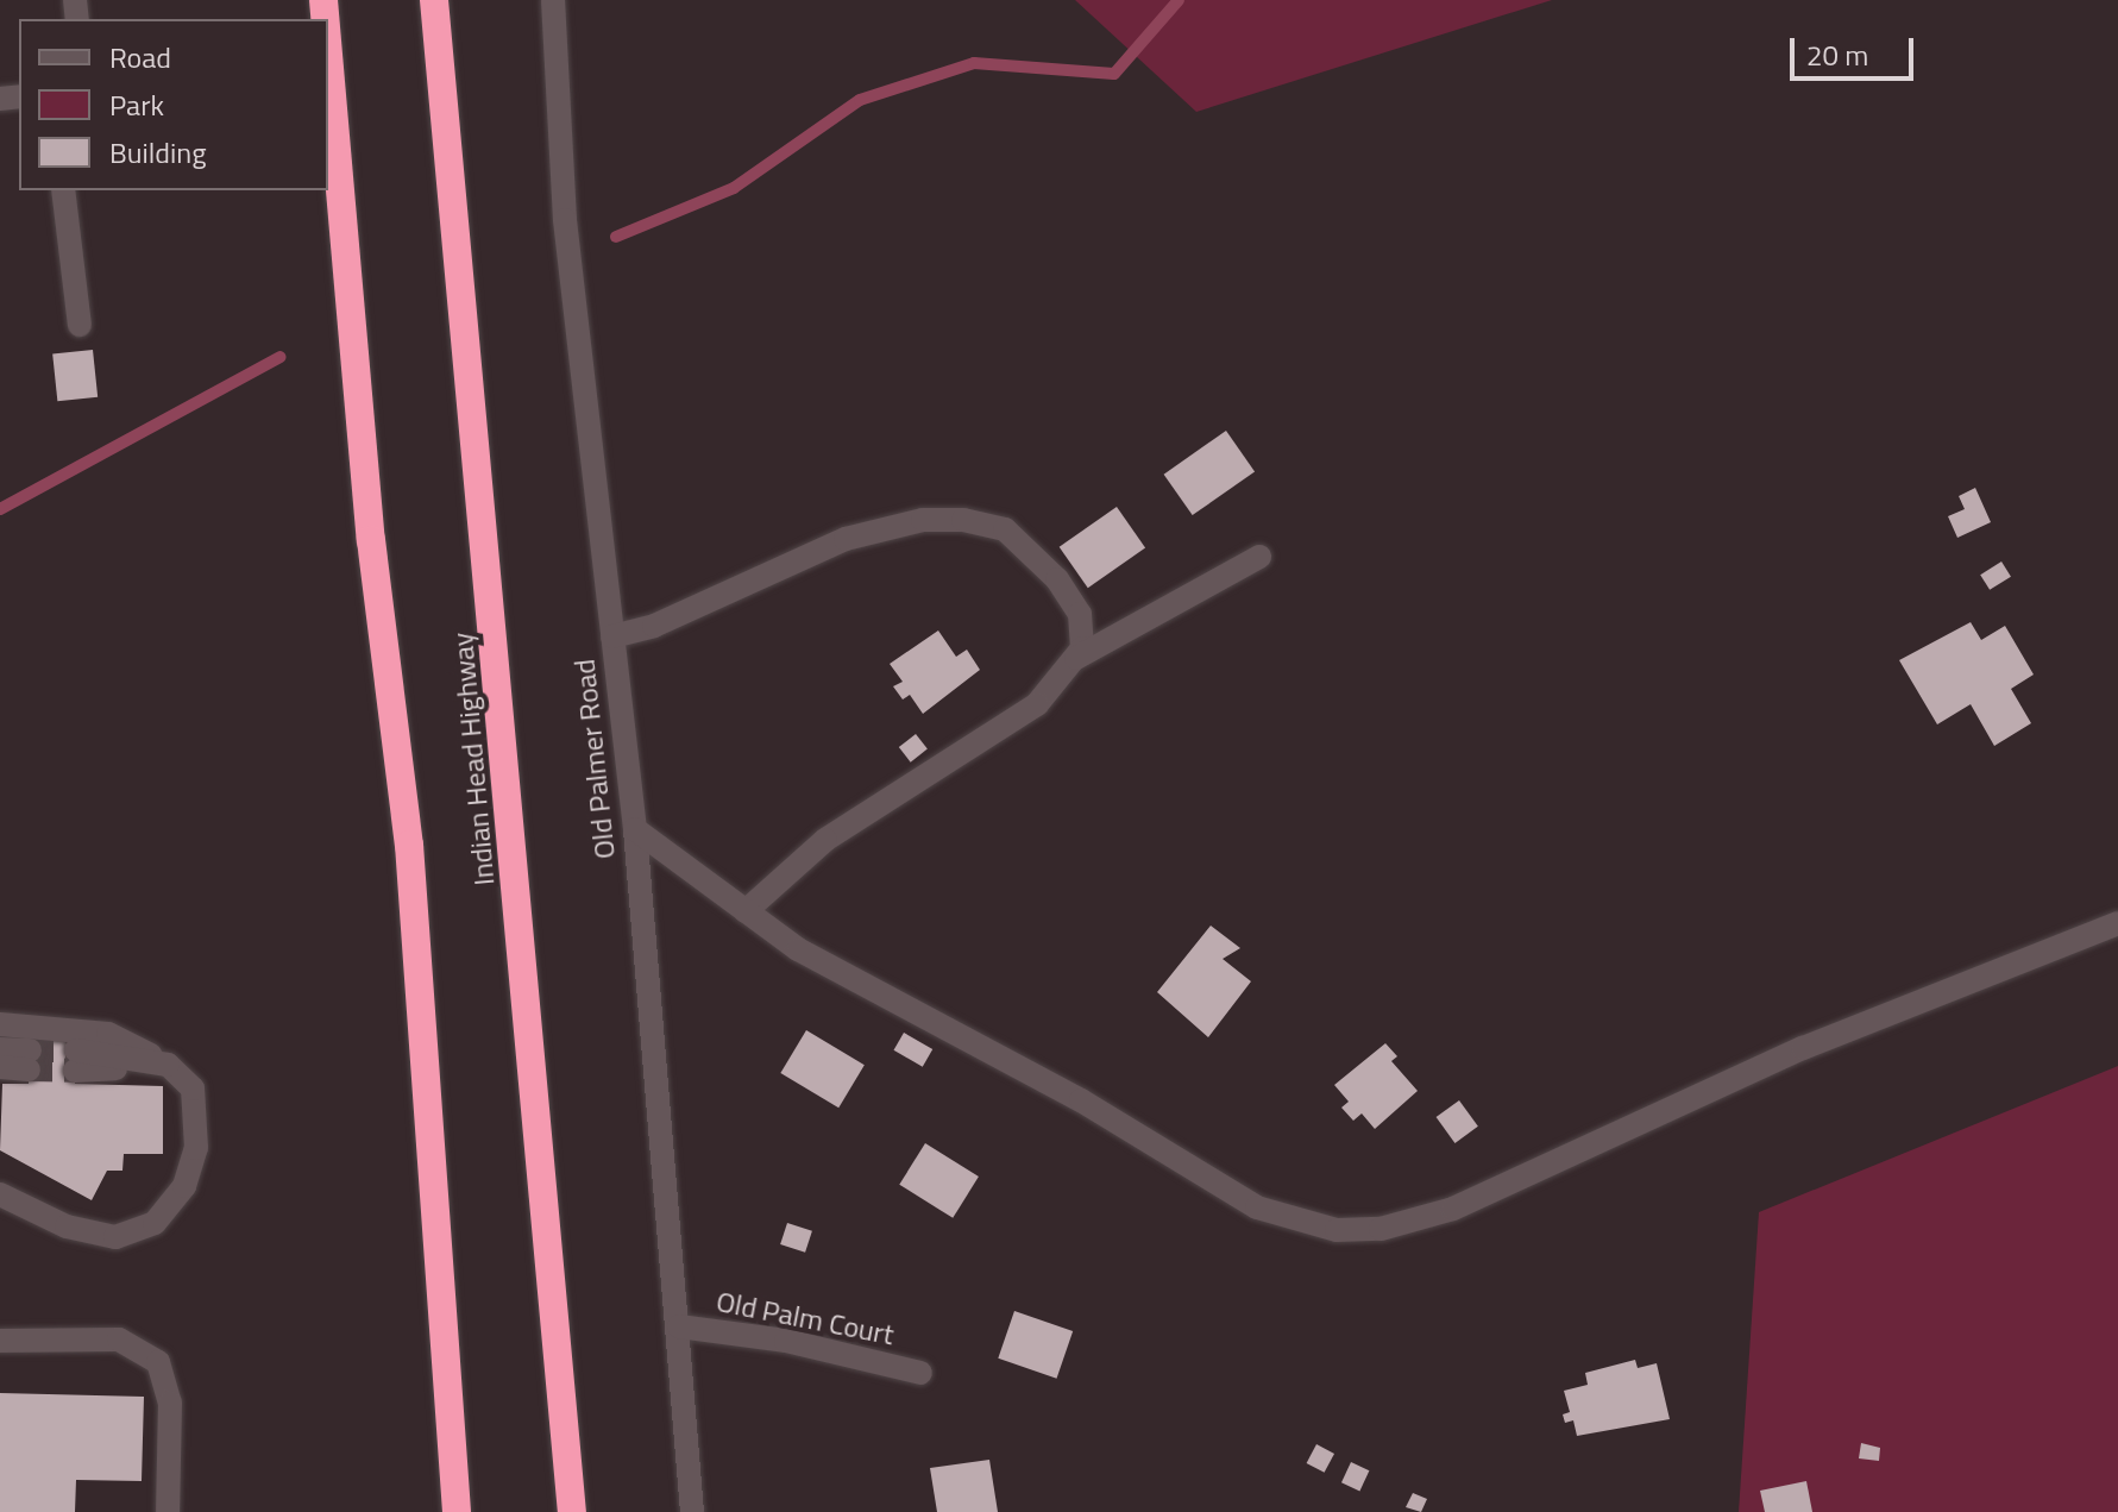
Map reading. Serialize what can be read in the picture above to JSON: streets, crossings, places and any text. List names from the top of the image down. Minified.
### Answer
{"streets":{"highway":["Indian Head Highway"],"street":["Old Palmer Road","Old Palm Court"]},"crossings":[["Old Palmer Road","Old Palm Court"]],"legend":["Road","Park","Building"],"scale_bar":"20 m"}
